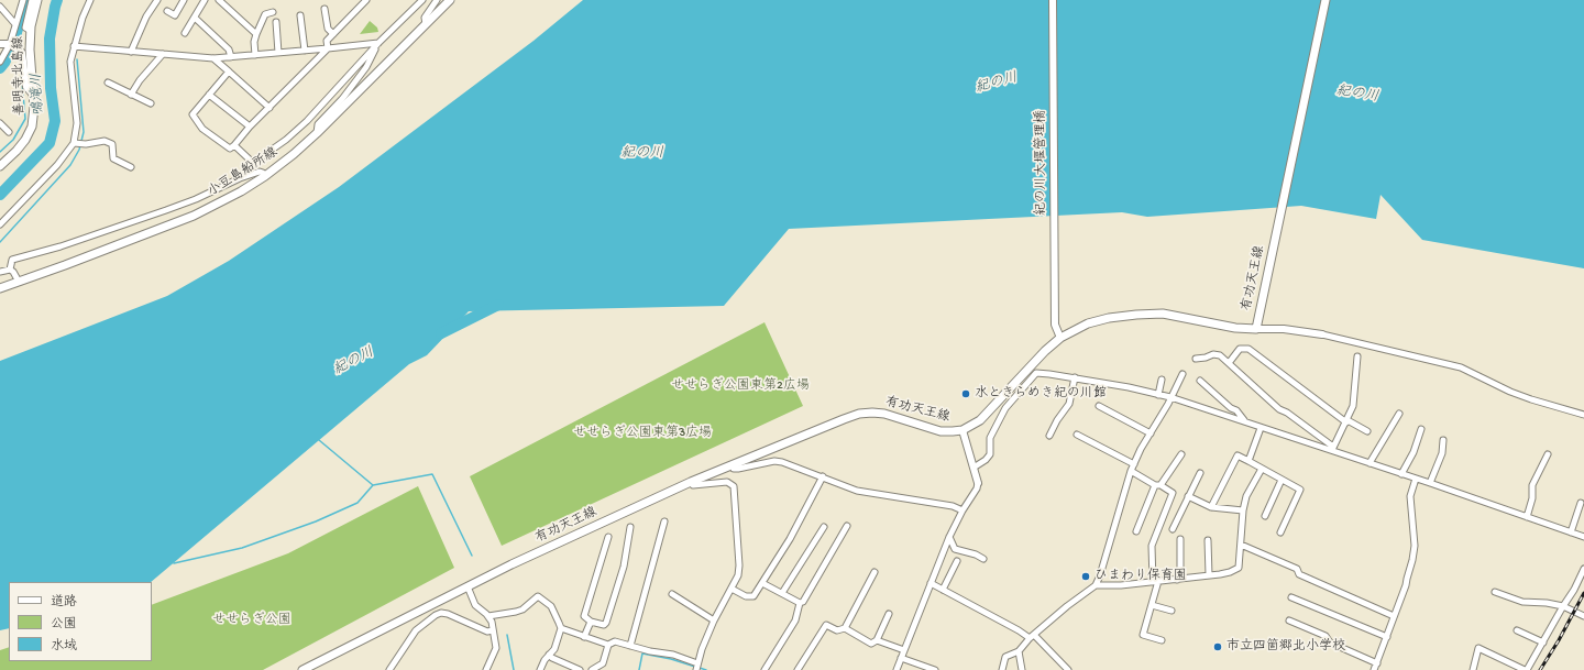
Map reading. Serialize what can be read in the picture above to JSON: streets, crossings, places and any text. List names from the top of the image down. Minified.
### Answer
{"streets":{"main road":["善明寺北島線","小豆島船所線","有功天王線"],"street":["紀の川大堰管理橋"]},"crossings":[["紀の川大堰管理橋","有功天王線"]],"water":["紀の川","鳴滝川"],"parks":["せせらぎ公園東第2広場","せせらぎ公園東第3広場","せせらぎ公園"],"places":["水ときらめき紀の川館","ひまわり保育園","市立四箇郷北小学校"],"legend":["道路","公園","水域"]}
